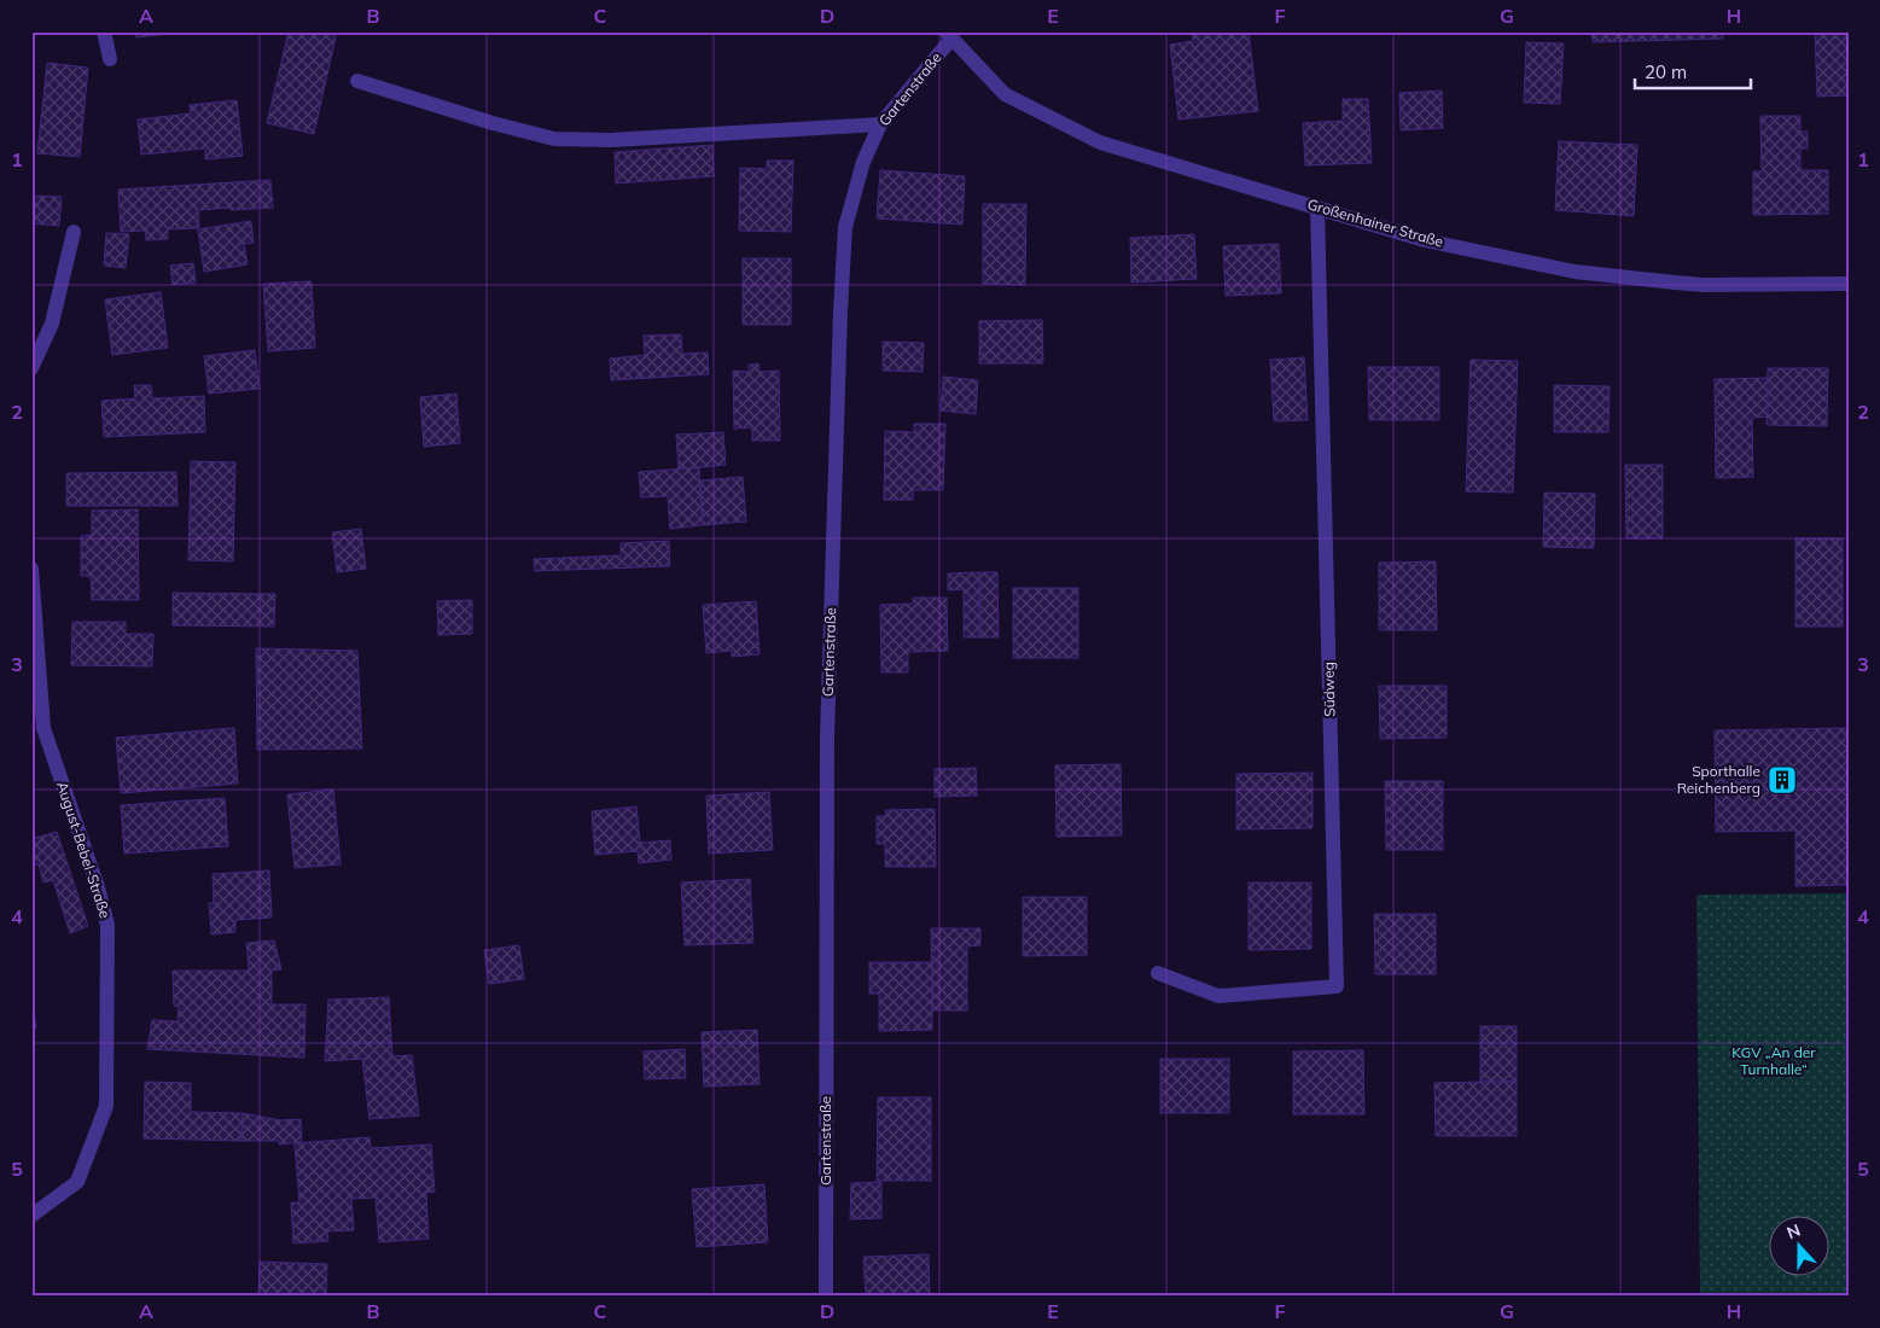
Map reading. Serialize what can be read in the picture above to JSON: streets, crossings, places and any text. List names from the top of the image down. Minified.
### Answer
{"streets":{"street":["Gartenstraße","Großenhainer Straße","Südweg","August-Bebel-Straße"]},"crossings":[["Gartenstraße","Großenhainer Straße"],["Großenhainer Straße","Südweg"]],"parks":["KGV „An der Turnhalle“"],"places":{"building":["Sporthalle Reichenberg"]},"scale_bar":"20 m","north":"top","grid":{"columns":["A","B","C","D","E","F","G","H"],"rows":["1","2","3","4","5"]}}
